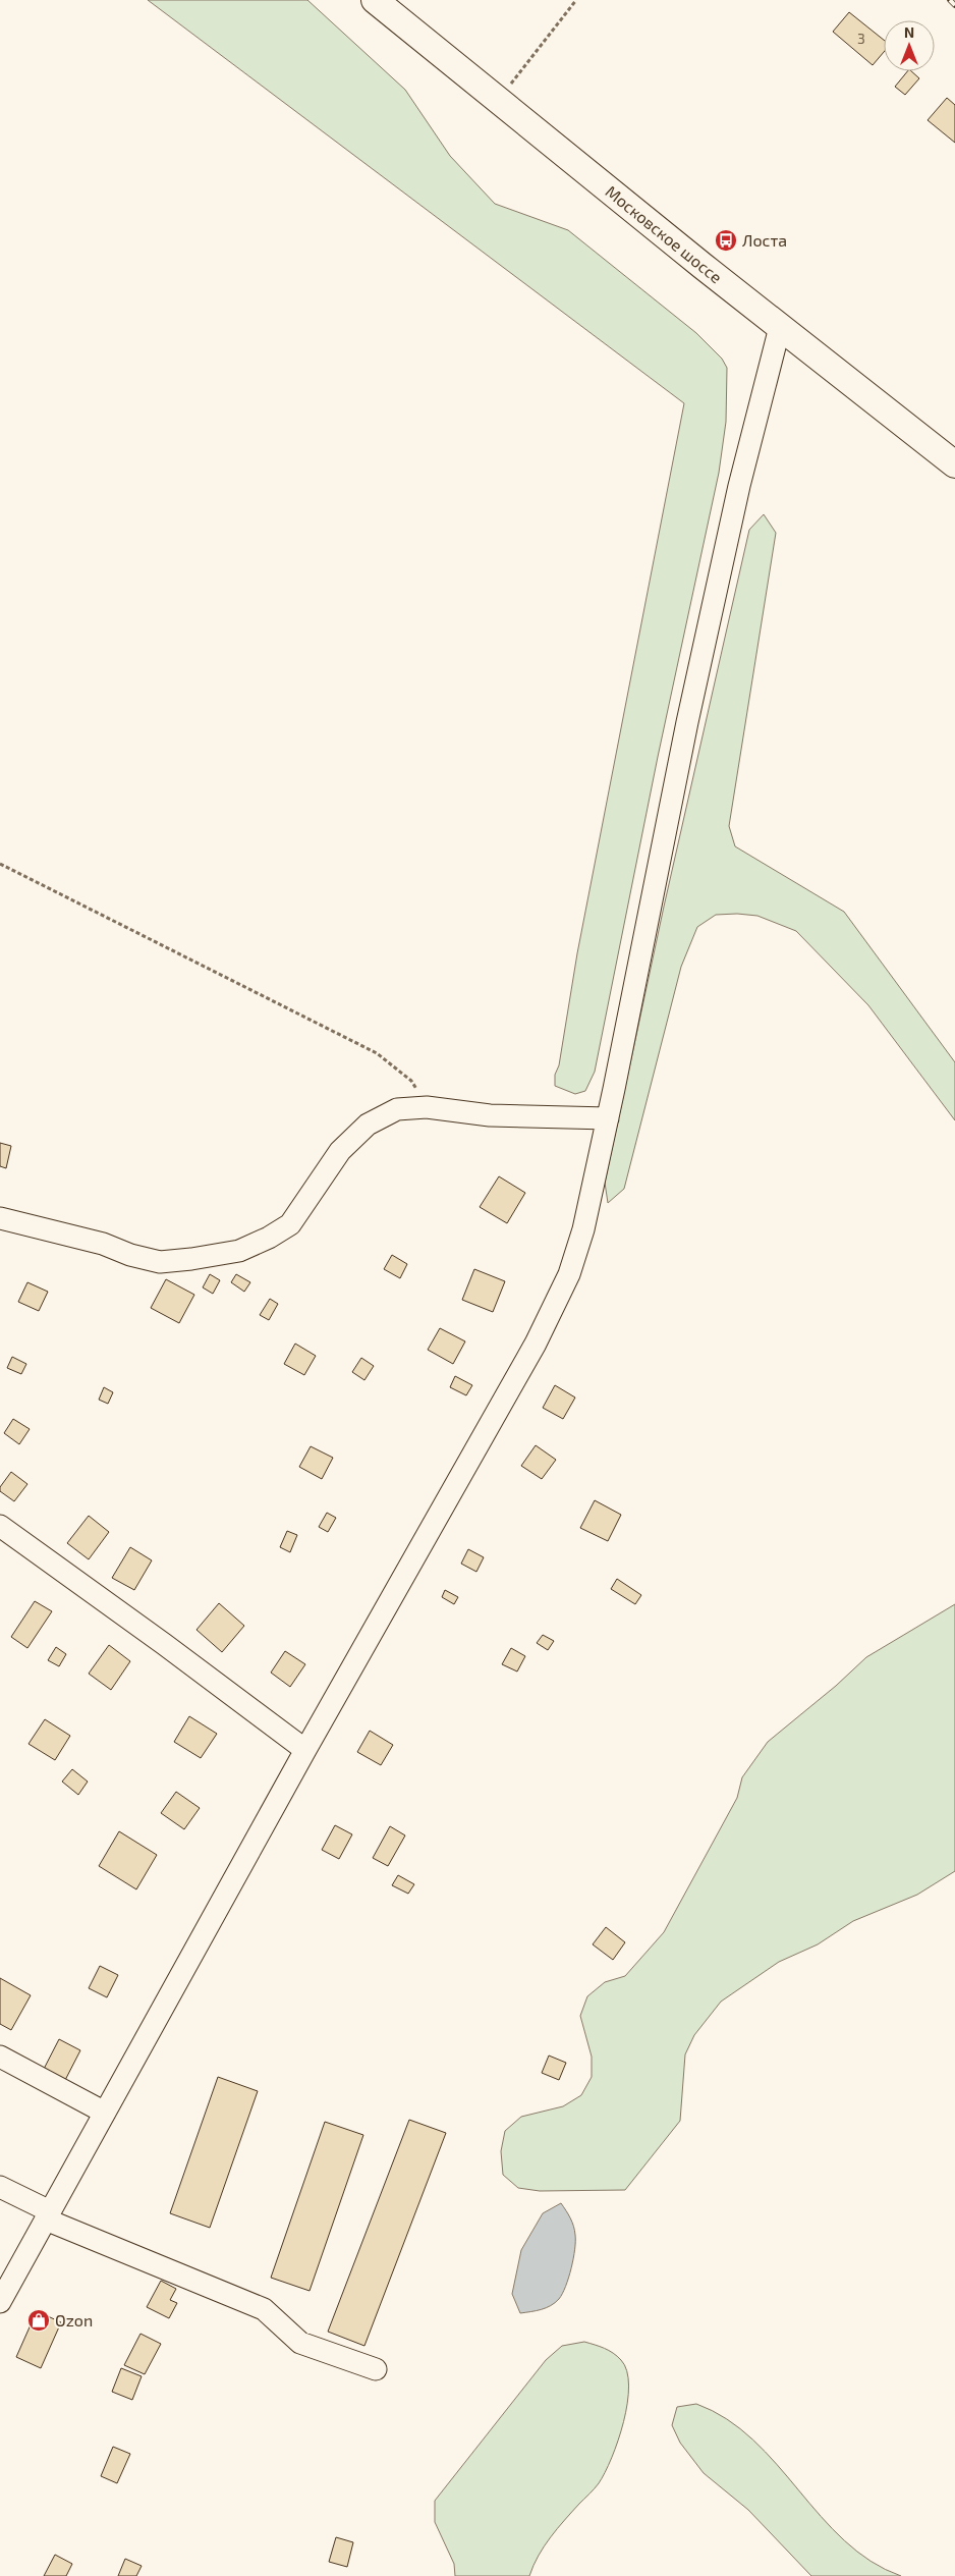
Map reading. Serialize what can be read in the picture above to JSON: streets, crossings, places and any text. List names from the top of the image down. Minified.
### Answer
{"streets":{"main road":["Московское шоссе"]},"places":{"bus stop":["Лоста"],"shop":["Ozon"]},"house_numbers":["3"],"north":"top"}
